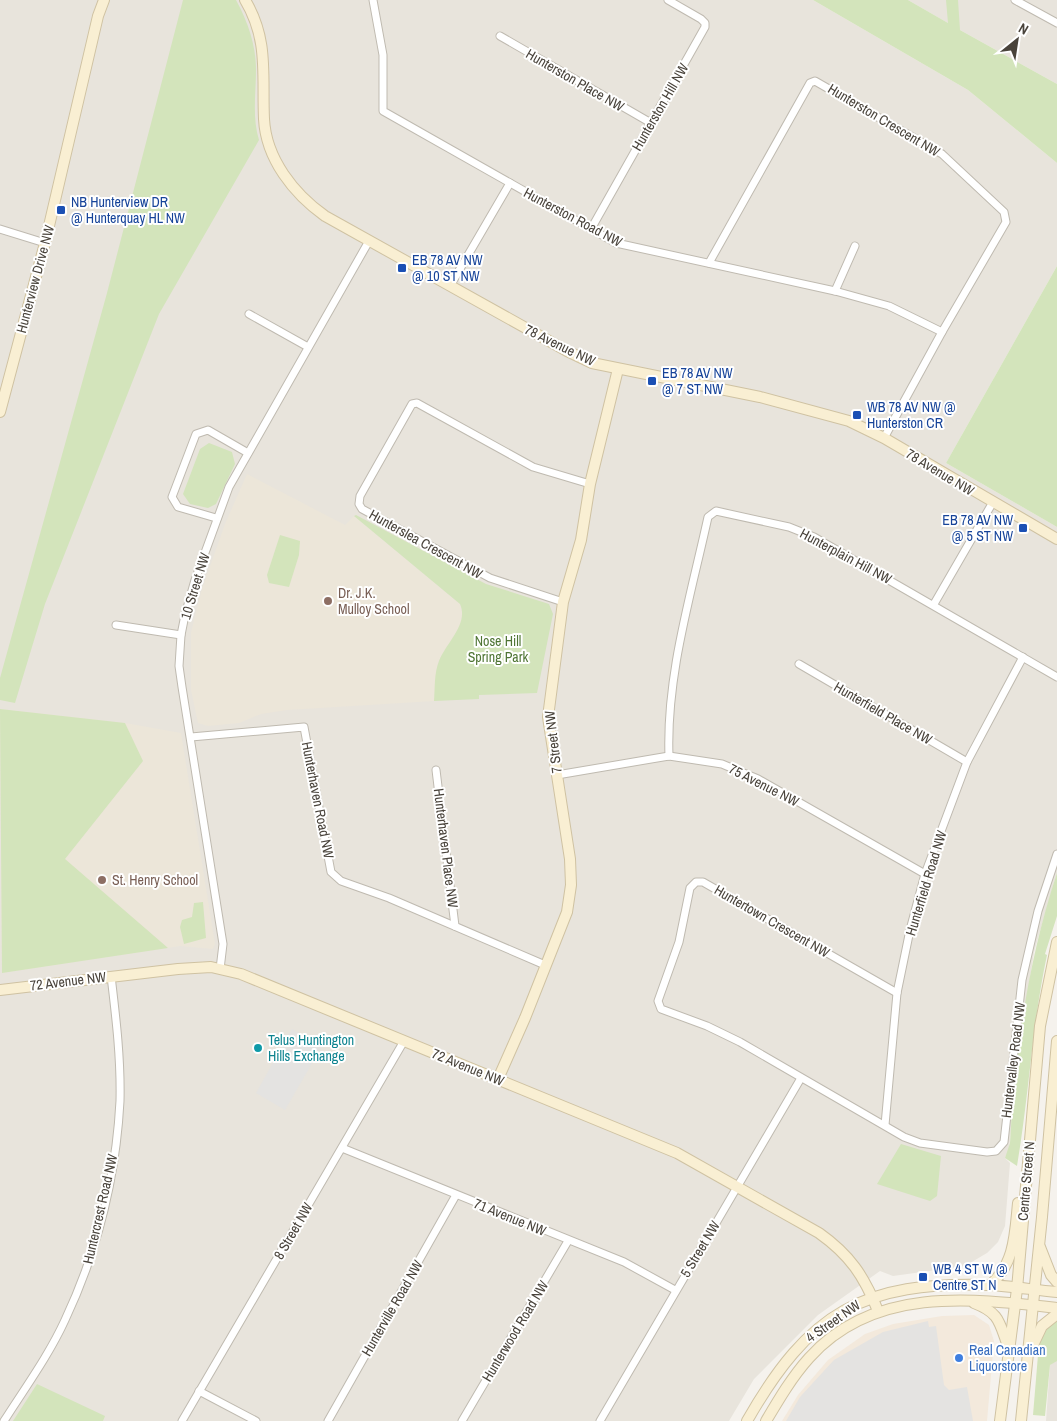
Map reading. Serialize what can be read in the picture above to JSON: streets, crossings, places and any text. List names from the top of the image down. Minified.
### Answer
{"streets":{"street":["Hunterston Place NW","Hunterston Hill NW","Hunterston Crescent NW","Hunterston Road NW","Hunterview Drive NW","78 Avenue NW","Hunterslea Crescent NW","Hunterplain Hill NW","10 Street NW","Hunterfield Place NW","7 Street NW","75 Avenue NW","Hunterhaven Road NW","Hunterhaven Place NW","Hunterfield Road NW","Huntertown Crescent NW","72 Avenue NW","Huntervalley Road NW","Centre Street N","Huntercrest Road NW","71 Avenue NW","8 Street NW","5 Street NW","Hunterville Road NW","4 Street NW","Hunterwood Road NW"]},"crossings":[["Hunterston Place NW","Hunterston Hill NW"],["Hunterston Hill NW","Hunterston Road NW"],["Hunterston Crescent NW","Hunterston Road NW"],["Hunterston Crescent NW","78 Avenue NW"],["78 Avenue NW","10 Street NW"],["78 Avenue NW","7 Street NW"],["Hunterslea Crescent NW","7 Street NW"],["Hunterplain Hill NW","75 Avenue NW"],["Hunterplain Hill NW","Hunterfield Road NW"],["10 Street NW","Hunterhaven Road NW"],["10 Street NW","72 Avenue NW"],["Hunterfield Place NW","Hunterfield Road NW"],["7 Street NW","75 Avenue NW"],["7 Street NW","Hunterhaven Road NW"],["7 Street NW","72 Avenue NW"],["75 Avenue NW","Hunterfield Road NW"],["Hunterhaven Road NW","Hunterhaven Place NW"],["Hunterfield Road NW","Huntertown Crescent NW"],["Hunterfield Road NW","Huntervalley Road NW"],["Huntertown Crescent NW","Huntervalley Road NW"],["Huntertown Crescent NW","5 Street NW"],["72 Avenue NW","Huntercrest Road NW"],["72 Avenue NW","8 Street NW"],["72 Avenue NW","5 Street NW"],["72 Avenue NW","4 Street NW"],["Centre Street N","4 Street NW"],["71 Avenue NW","8 Street NW"],["71 Avenue NW","5 Street NW"],["71 Avenue NW","Hunterville Road NW"],["71 Avenue NW","Hunterwood Road NW"]],"parks":["Nose Hill Spring Park"],"places":{"transit":["NB Hunterview DR @ Hunterquay HL NW","EB 78 AV NW @ 10 ST NW","EB 78 AV NW @ 7 ST NW","WB 78 AV NW @ Hunterston CR","EB 78 AV NW @ 5 ST NW","WB 4 ST W @ Centre ST N"],"other":["Dr. J.K. Mulloy School","St. Henry School","Telus Huntington Hills Exchange","Real Canadian Liquorstore"]},"north":"top right"}
